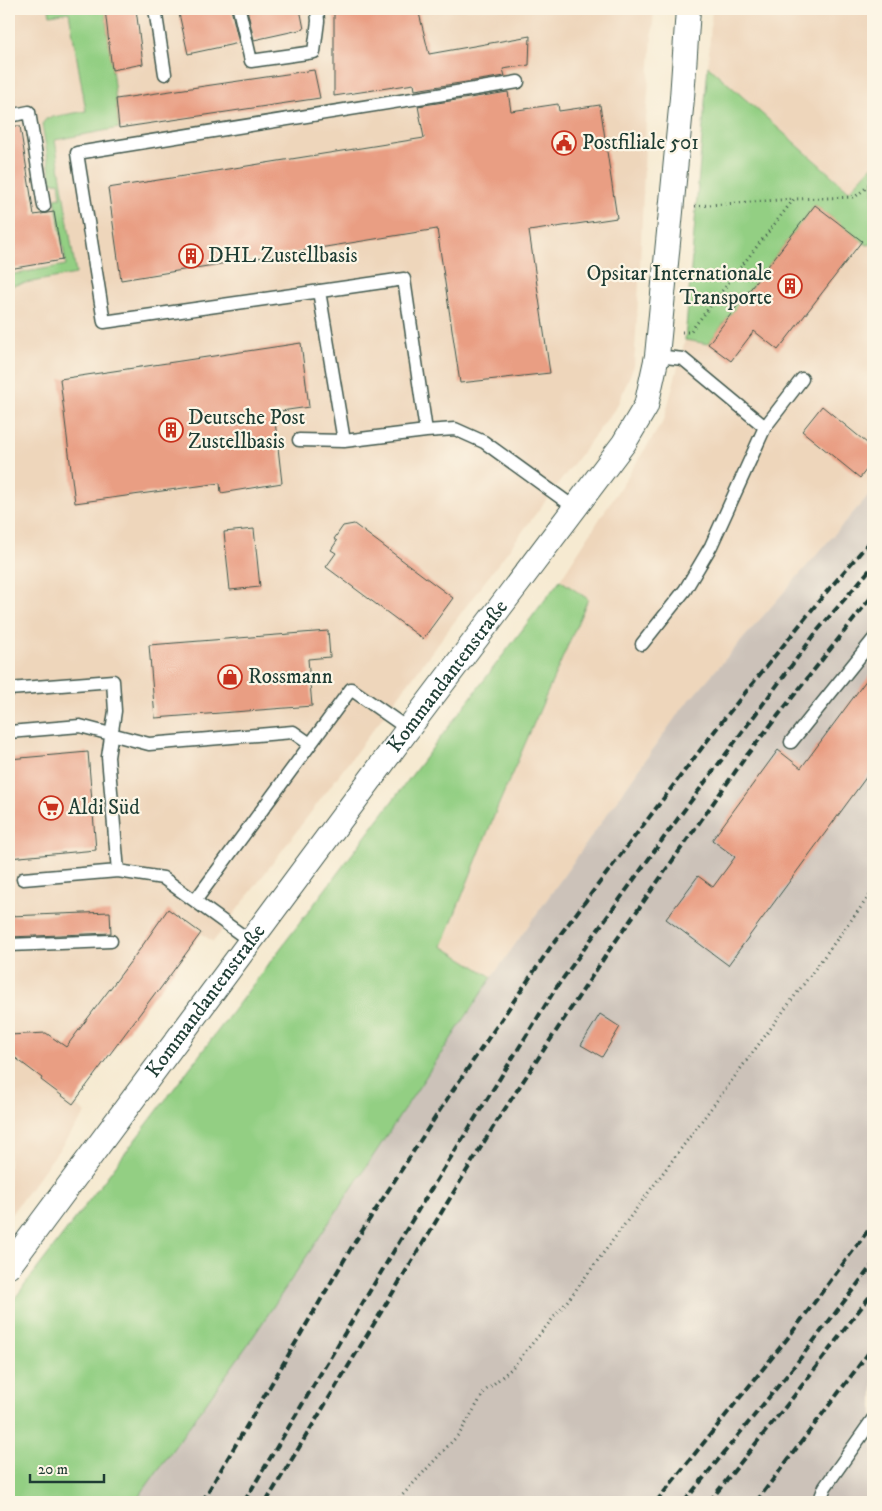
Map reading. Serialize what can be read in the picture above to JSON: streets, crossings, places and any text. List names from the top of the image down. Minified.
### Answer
{"streets":{"street":["Kommandantenstraße"]},"places":{"public building":["Postfiliale 501"],"building":["DHL Zustellbasis","Opsitar Internationale Transporte","Deutsche Post Zustellbasis"],"shop":["Rossmann"],"supermarket":["Aldi Süd"]},"scale_bar":"20 m"}
